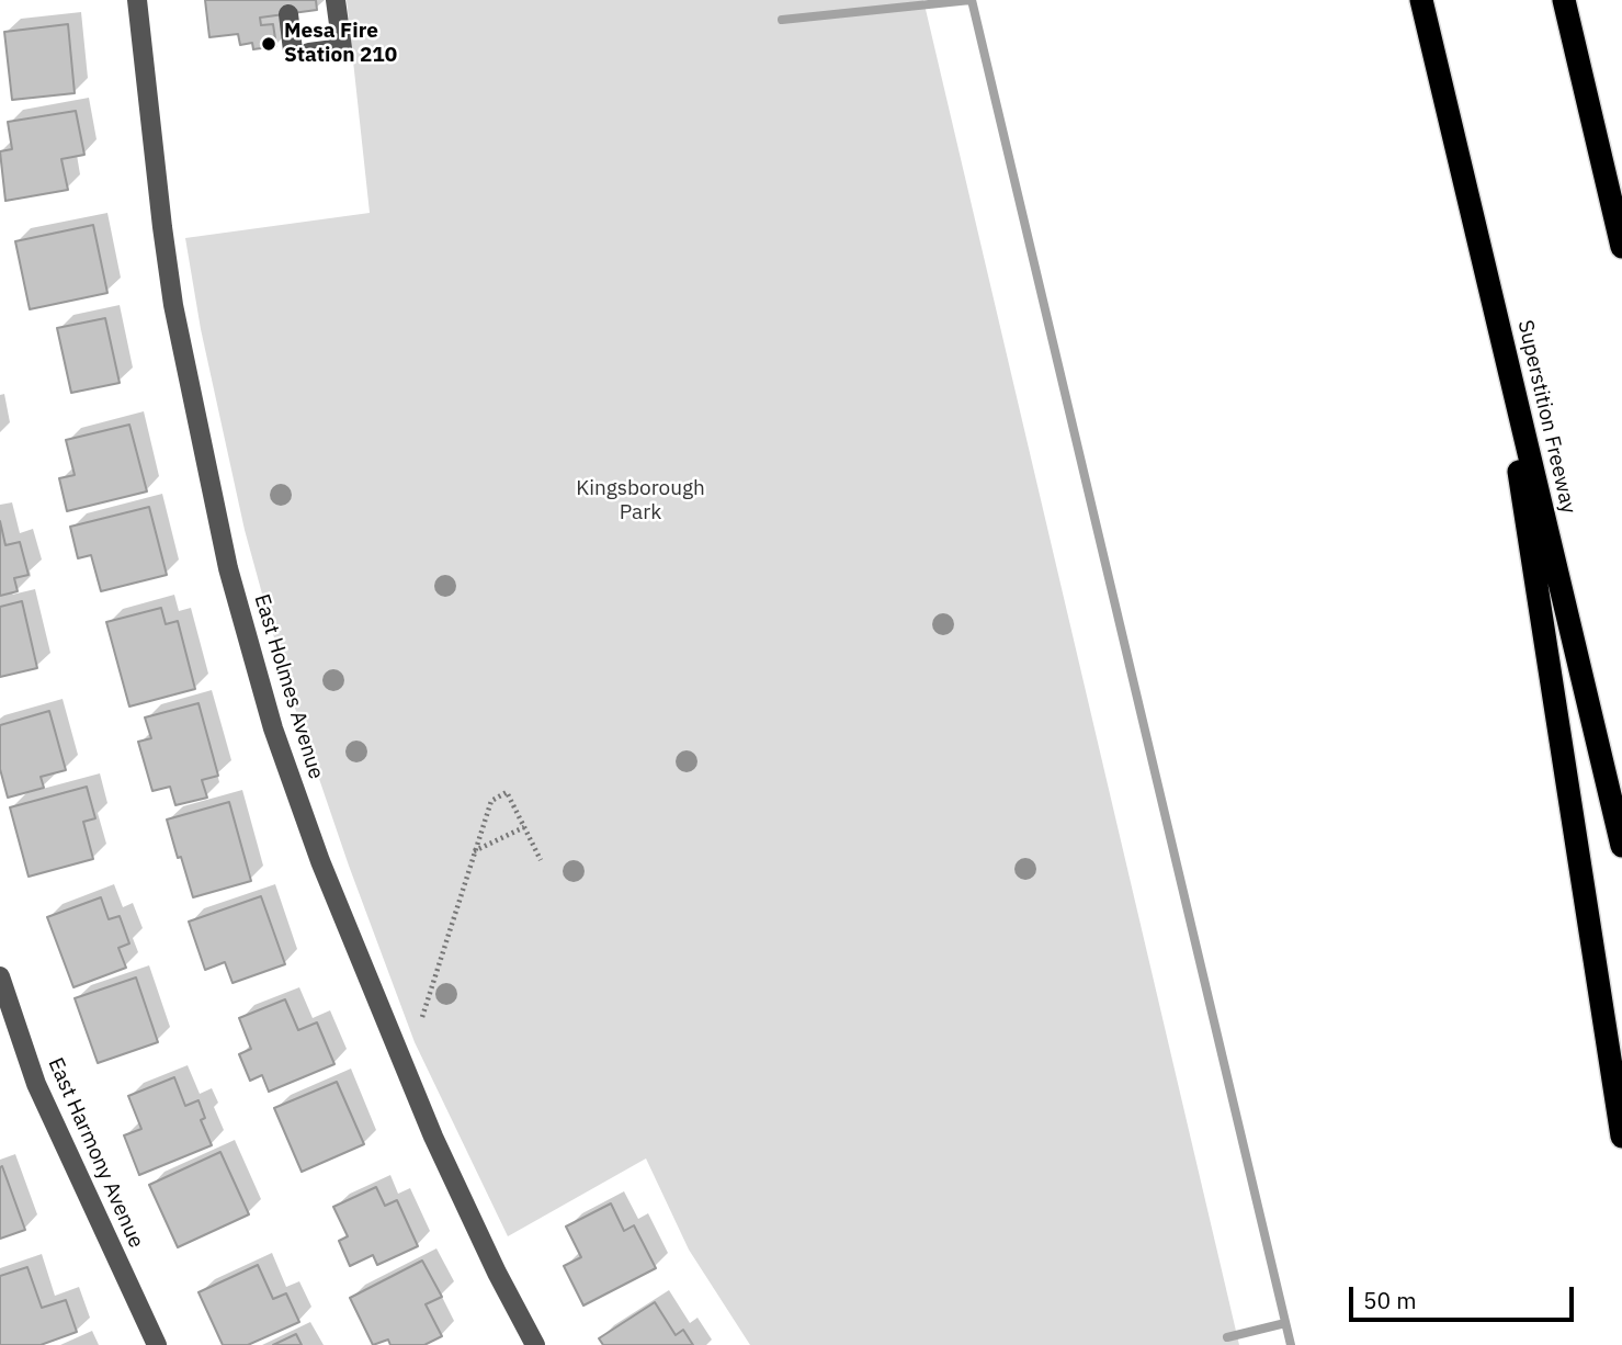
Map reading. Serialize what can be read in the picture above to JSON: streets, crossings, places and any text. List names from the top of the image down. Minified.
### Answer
{"streets":{"highway":["Superstition Freeway"],"street":["East Holmes Avenue","East Harmony Avenue"]},"parks":["Kingsborough Park"],"places":["Mesa Fire Station 210"],"scale_bar":"50 m"}
